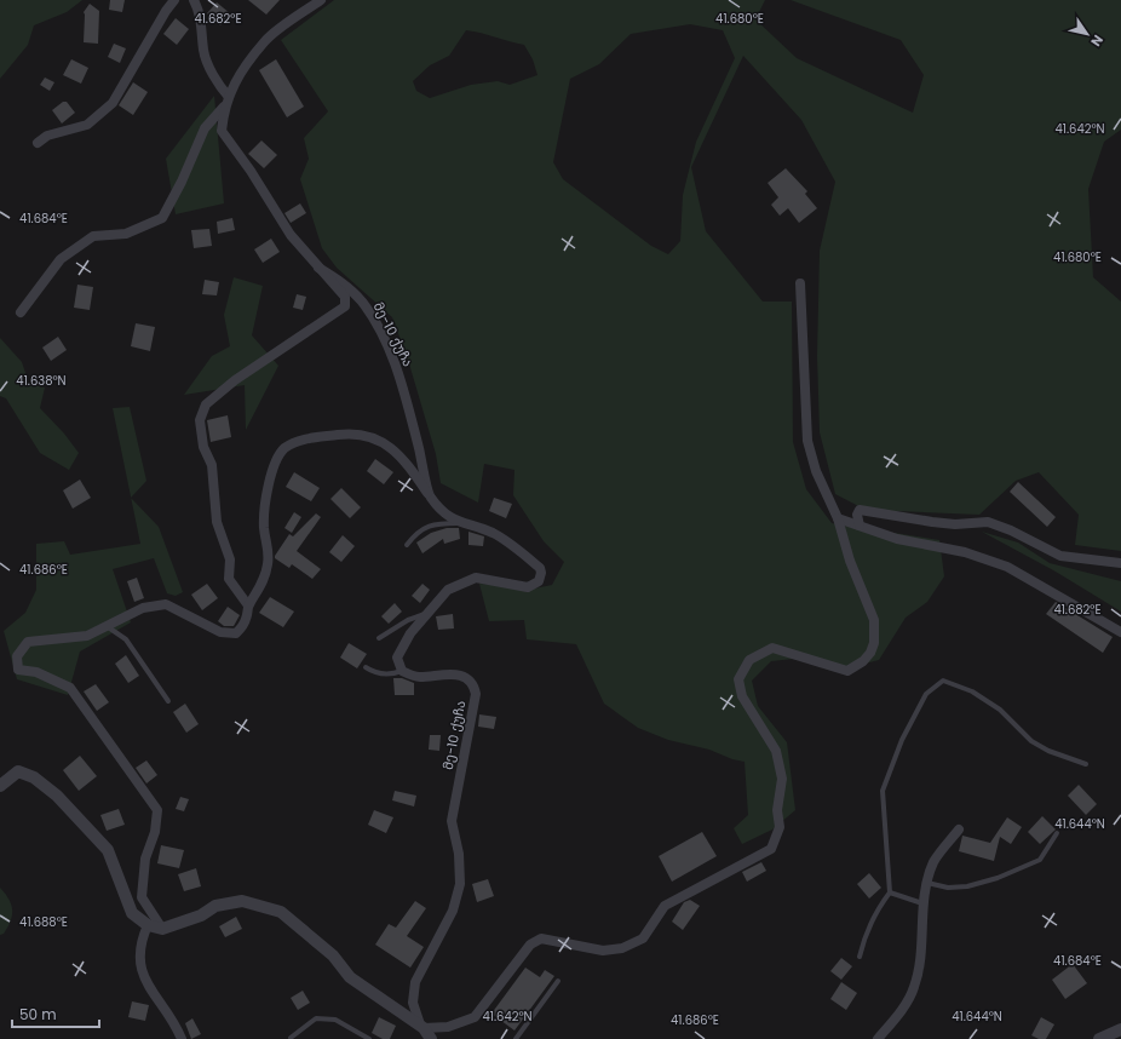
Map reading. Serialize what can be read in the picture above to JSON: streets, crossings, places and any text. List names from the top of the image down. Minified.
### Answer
{"streets":{"street":["მე-10 ქუჩა"]},"scale_bar":"50 m","north":"bottom right","coordinates":["41.682°E","41.680°E","41.642°N","41.684°E","41.638°N","41.686°E","41.644°N","41.688°E"]}
